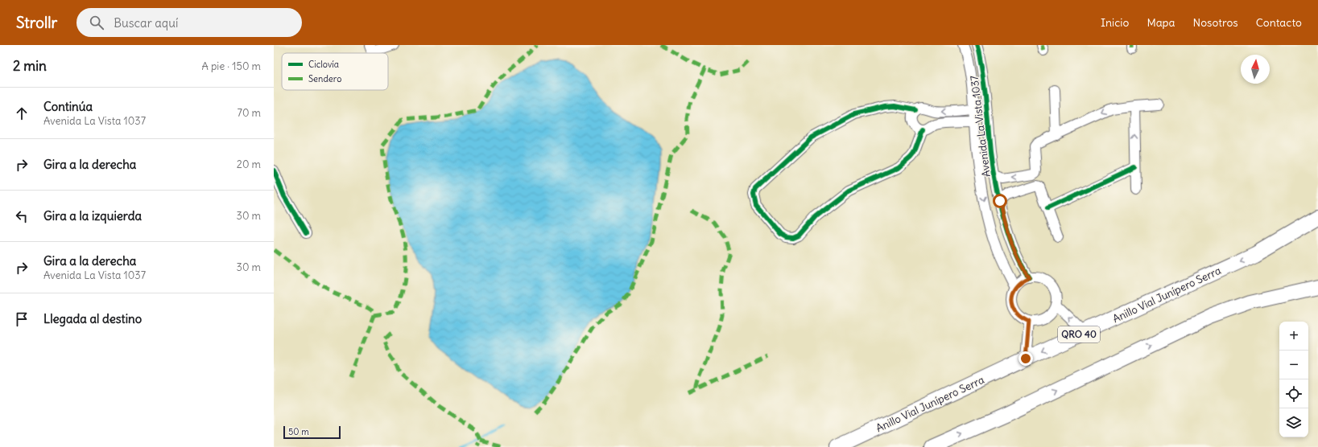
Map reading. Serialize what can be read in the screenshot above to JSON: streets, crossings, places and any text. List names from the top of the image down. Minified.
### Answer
{"streets":{"highway":["Anillo Vial Junípero Serra","QRO 40"],"street":["Avenida La Vista 1037"]},"legend":["Ciclovía","Sendero"],"scale_bar":"50 m","north":"top","page":{"header":"Strollr","search":"Buscar aquí","nav":["Inicio","Mapa","Nosotros","Contacto"],"heading":["2 min","A pie · 150 m"],"list":[["Continúa","Avenida La Vista 1037","70 m"],["Gira a la derecha","20 m"],["Gira a la izquierda","30 m"],["Gira a la derecha","Avenida La Vista 1037","30 m"],"Llegada al destino"],"map_buttons":["+","−"],"scale":"50 m"}}
